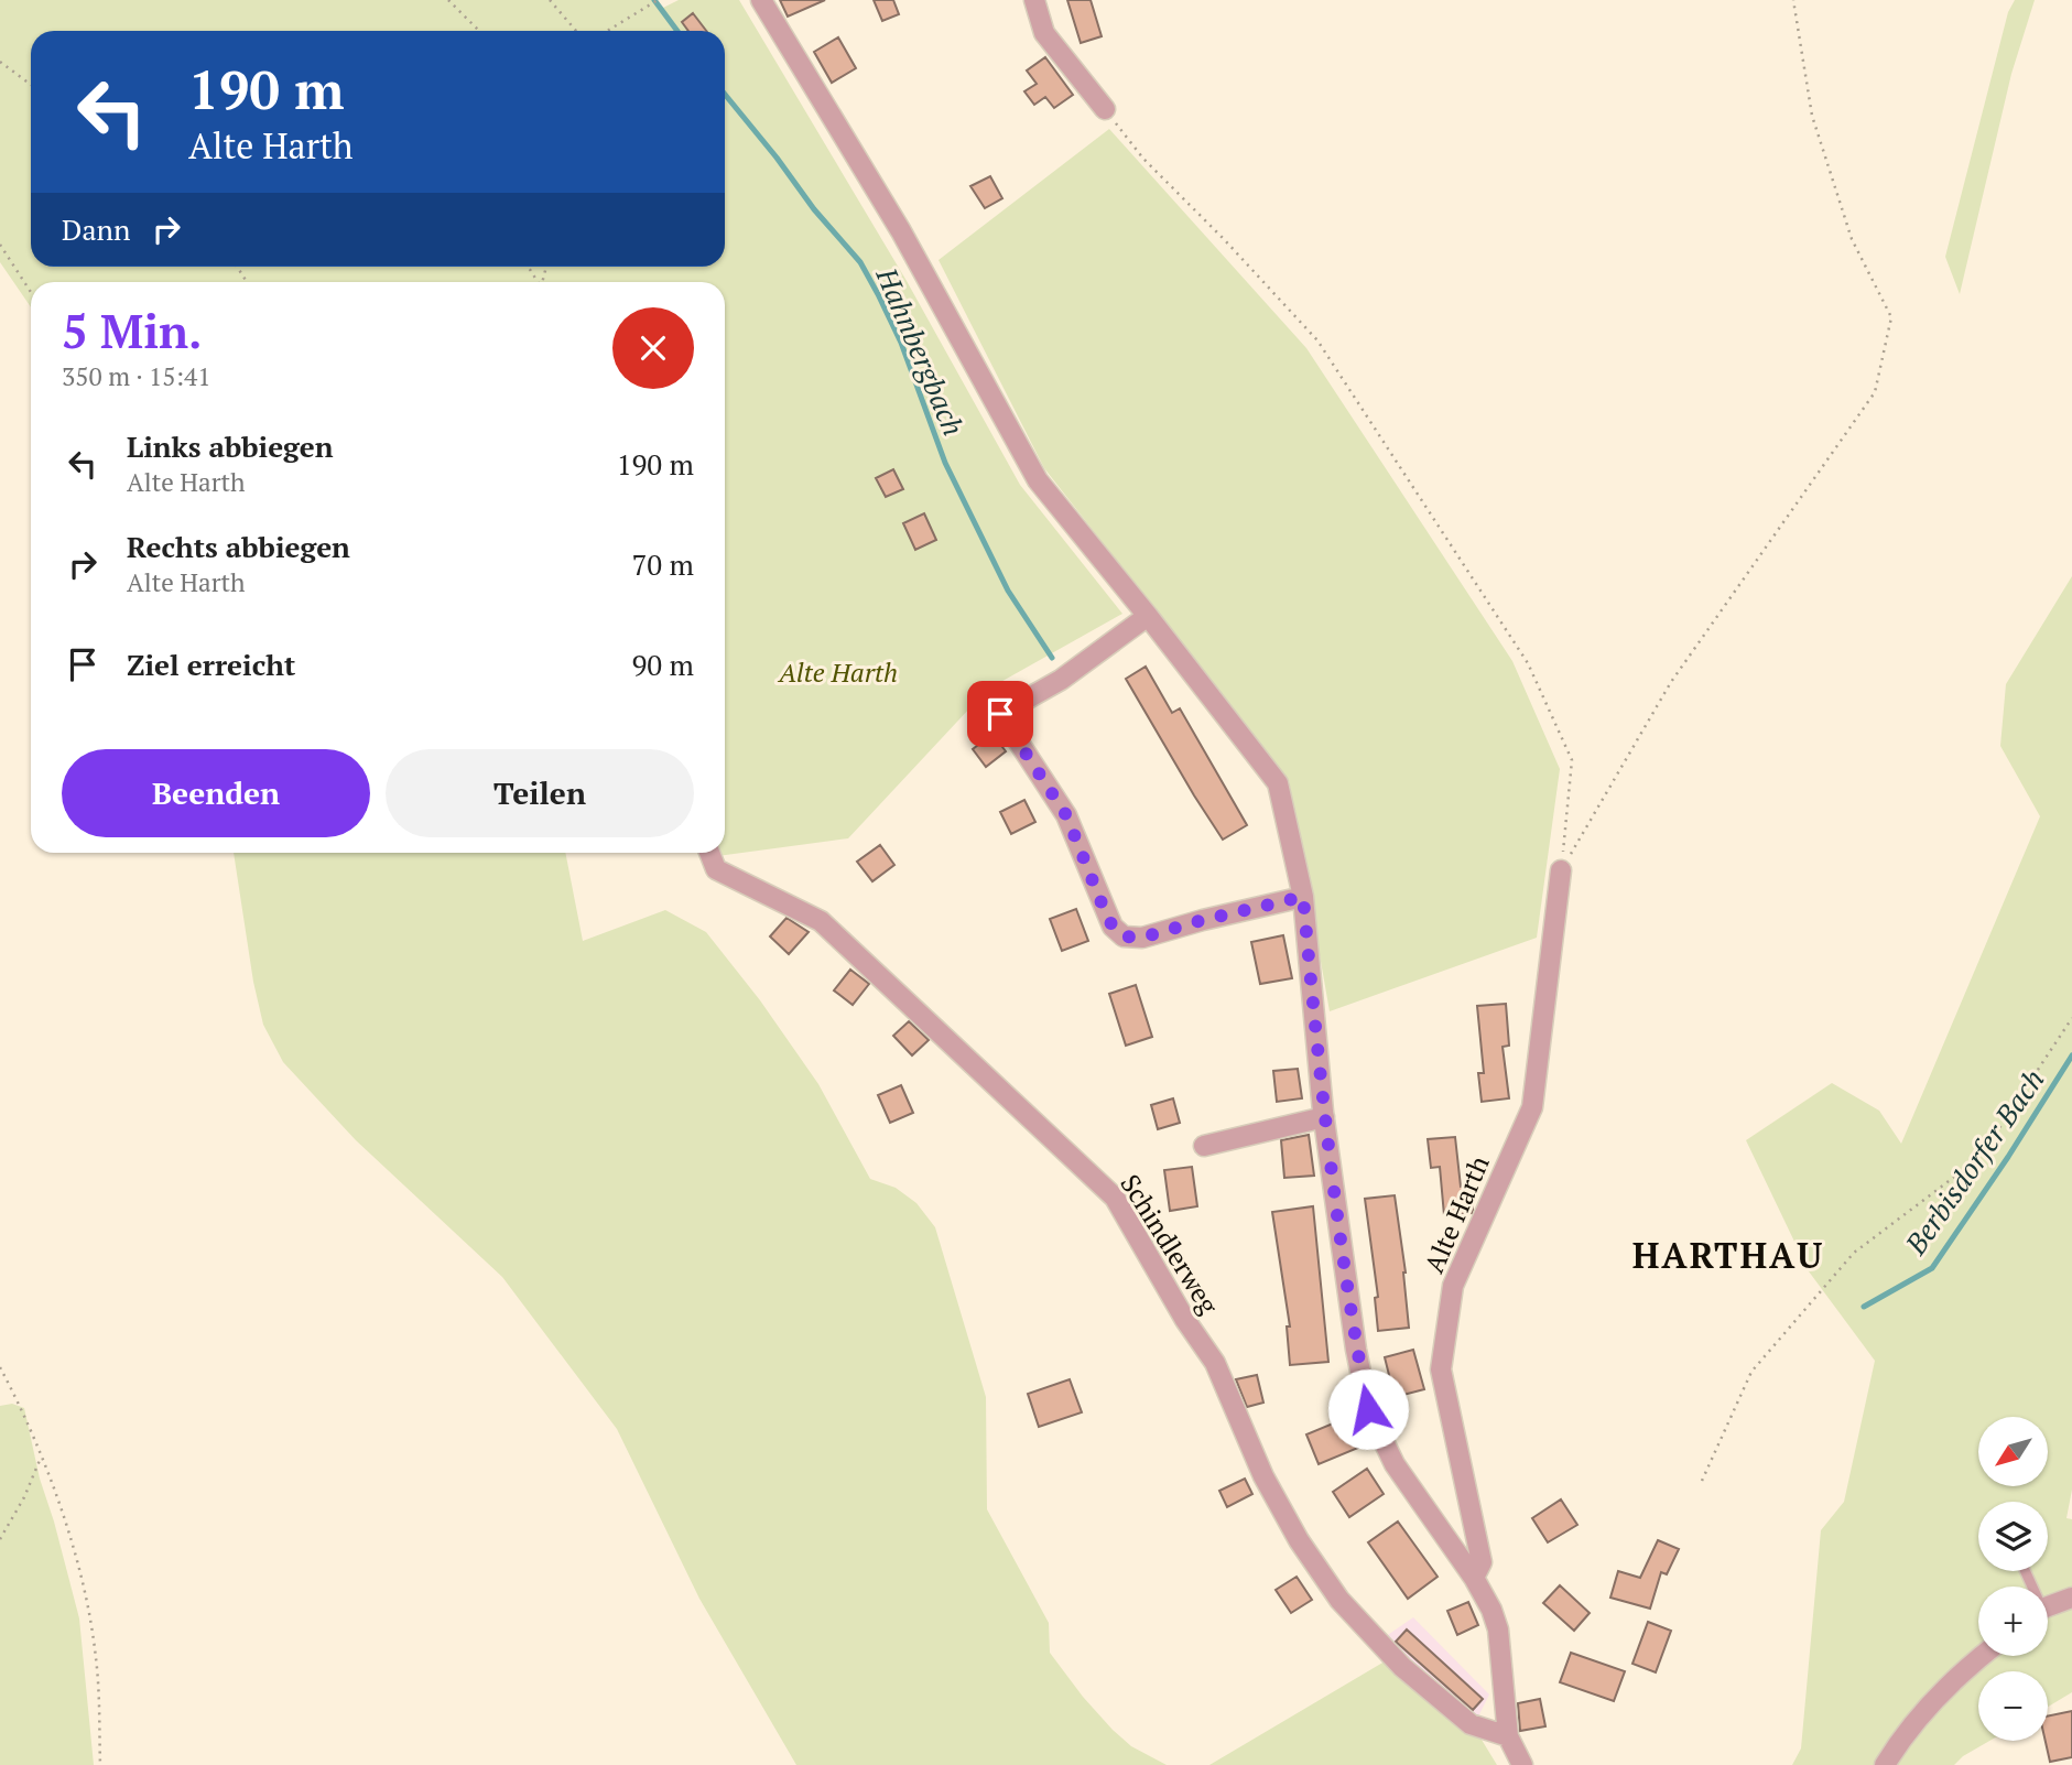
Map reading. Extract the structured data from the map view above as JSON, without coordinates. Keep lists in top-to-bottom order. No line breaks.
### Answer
{"streets":{"street":["Alte Harth","Schindlerweg"]},"districts":["HARTHAU"],"water":["Hahnbergbach","Berbisdorfer Bach"],"parks":["Alte Harth"],"north":"bottom left","page":{"turn":["190 m","Alte Harth"],"then":"Dann","heading":["5 Min.","350 m · 15:41"],"list":[{"name":"Links abbiegen","note":"Alte Harth","value":"190 m"},{"name":"Rechts abbiegen","note":"Alte Harth","value":"70 m"},{"name":"Ziel erreicht","value":"90 m"}],"buttons":["Beenden","Teilen"],"map_buttons":["+","−"]}}
